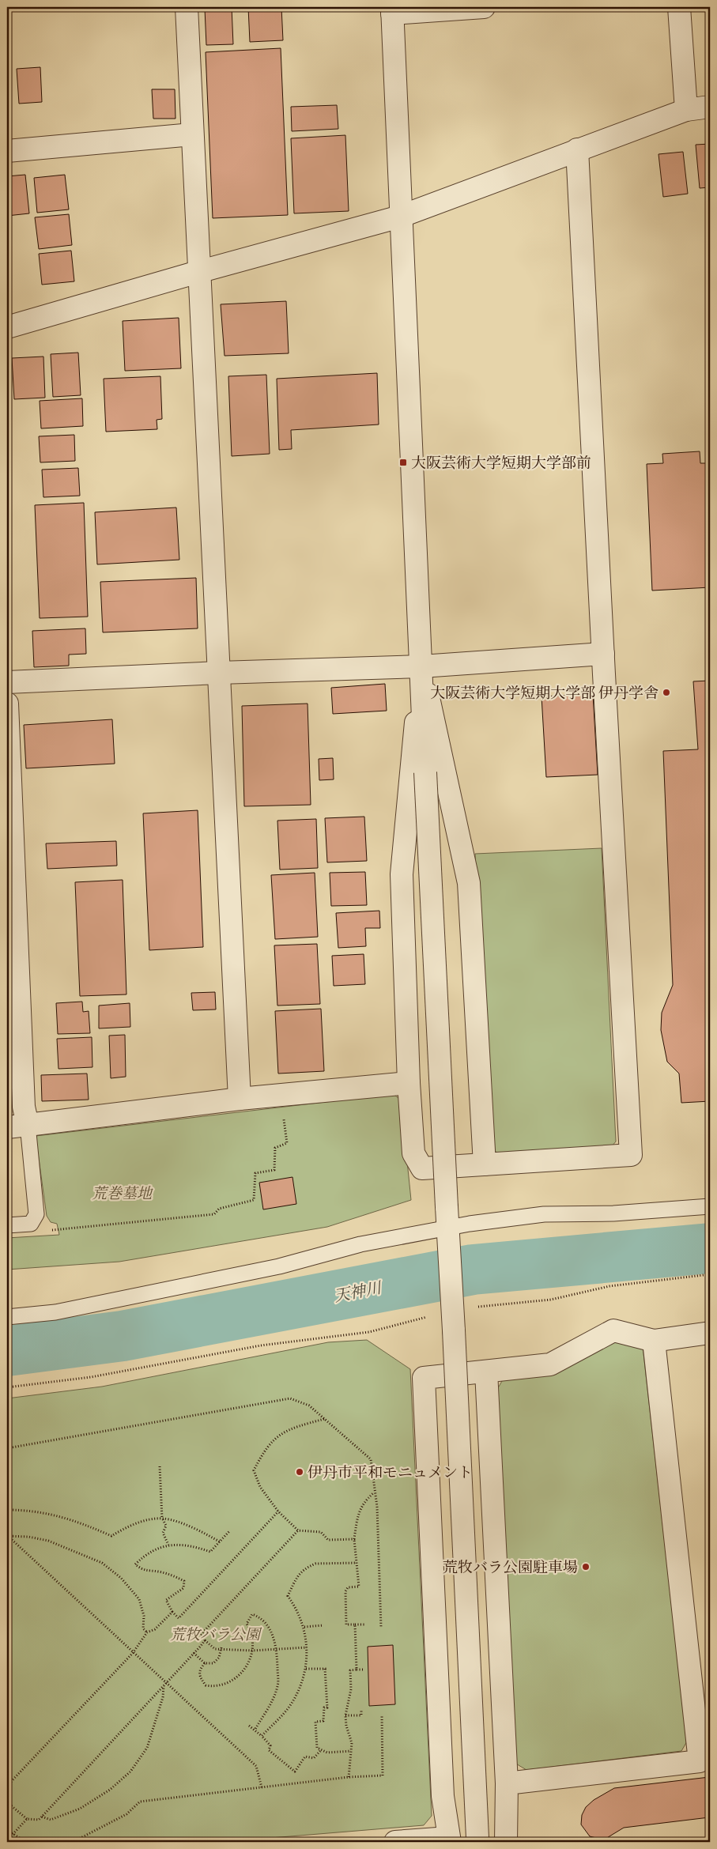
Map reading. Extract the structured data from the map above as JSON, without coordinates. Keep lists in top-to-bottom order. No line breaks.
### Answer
{"water":["天神川"],"parks":["荒巻墓地","荒牧バラ公園"],"places":{"transit":["大阪芸術大学短期大学部前"],"other":["大阪芸術大学短期大学部 伊丹学舎","伊丹市平和モニュメント","荒牧バラ公園駐車場"]}}
